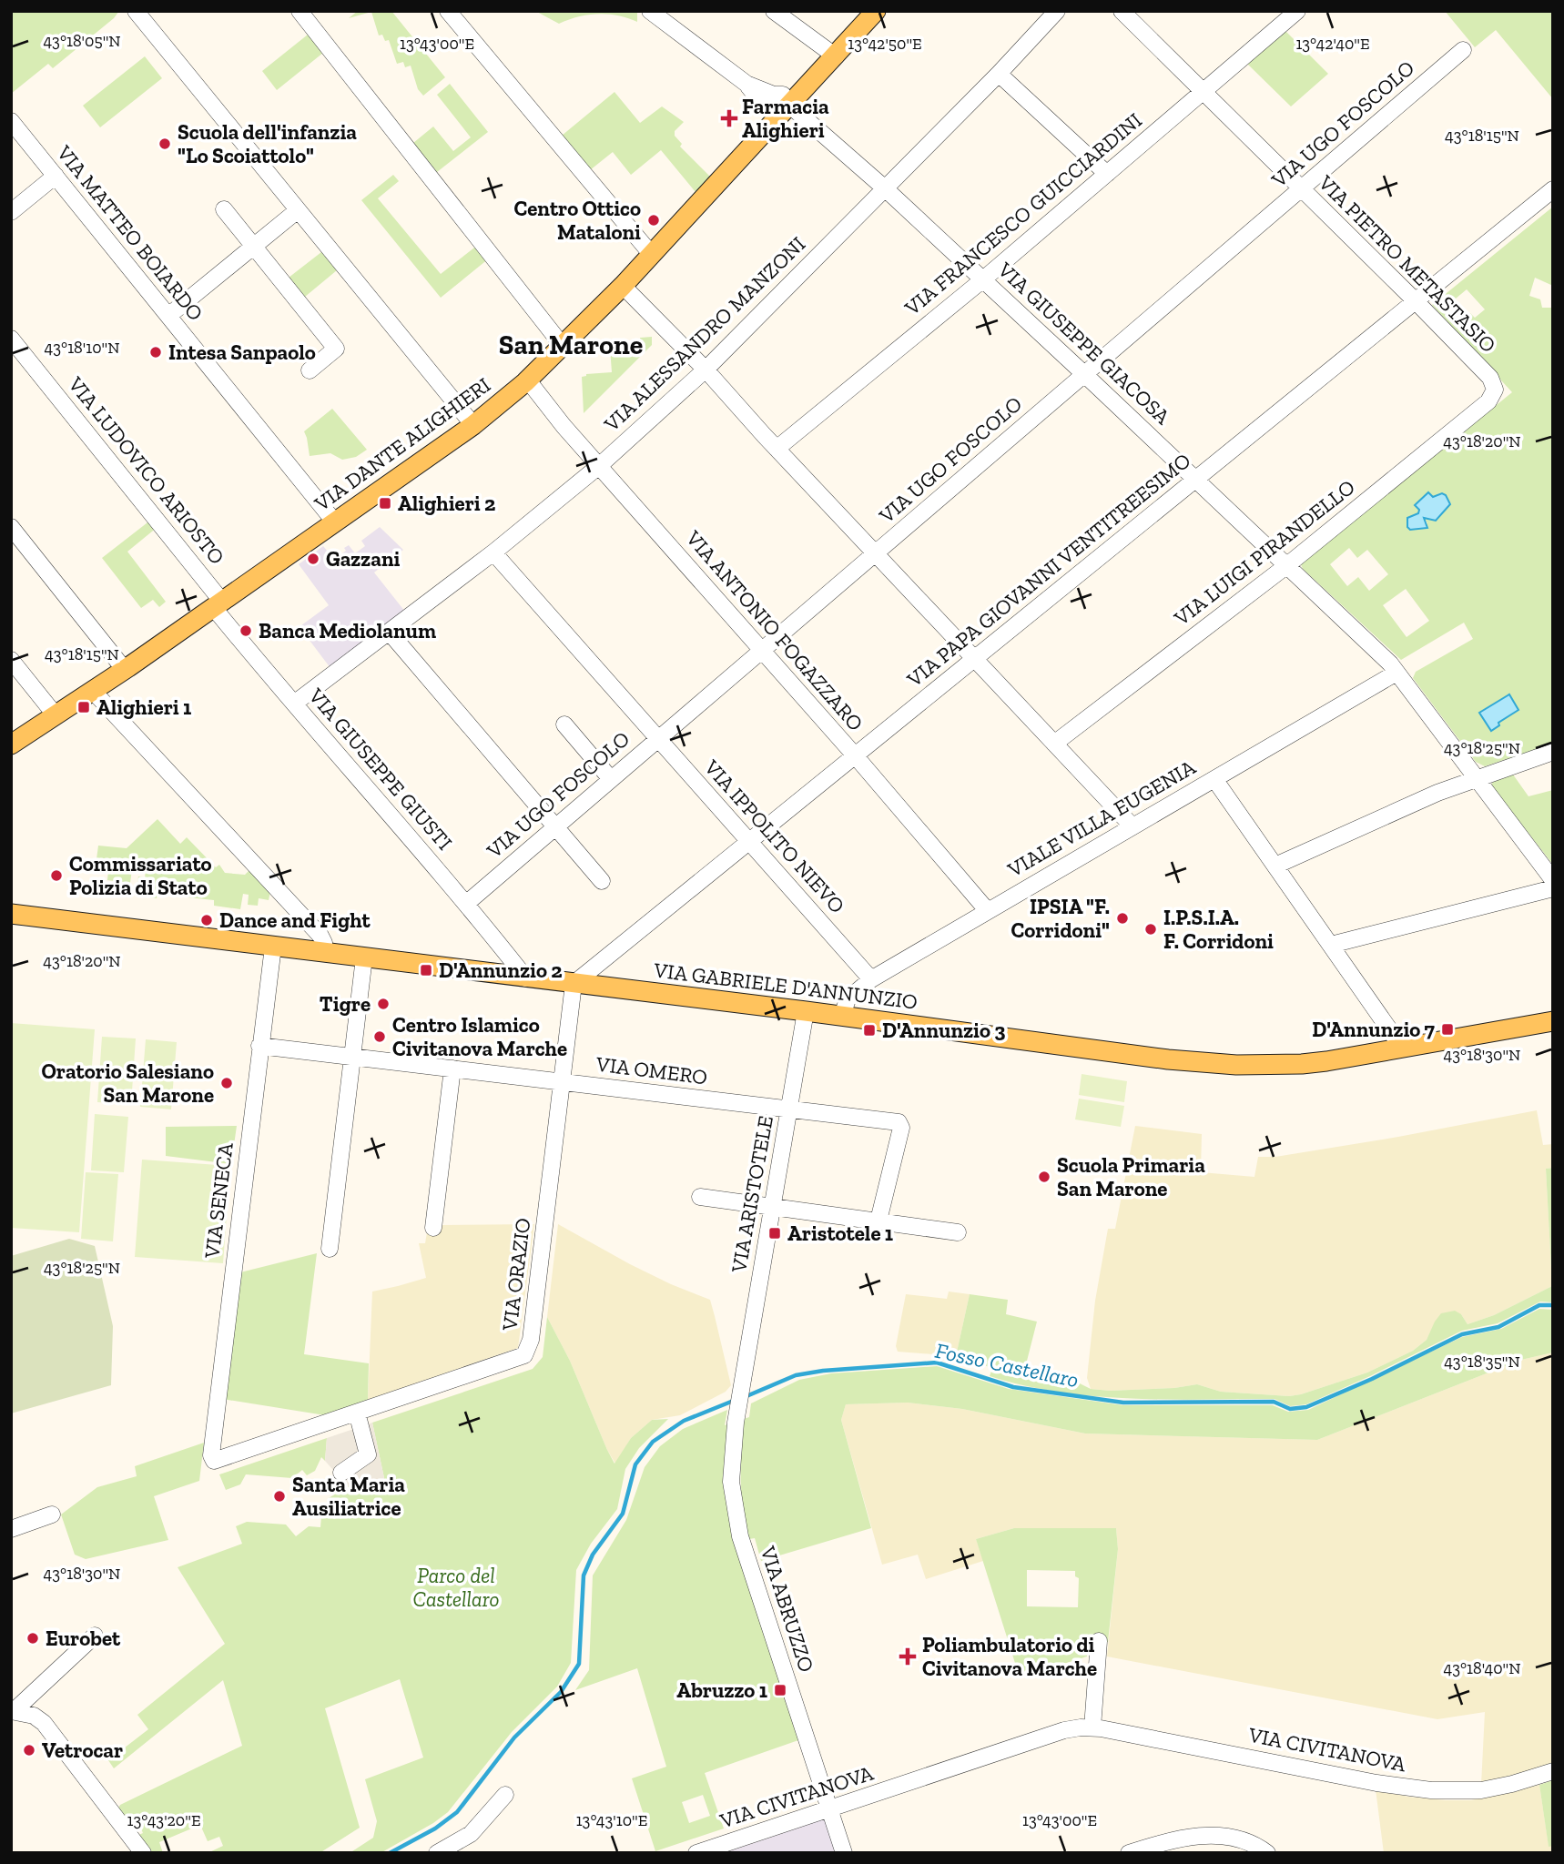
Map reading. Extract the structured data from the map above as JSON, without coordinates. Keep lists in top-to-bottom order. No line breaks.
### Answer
{"streets":{"main road":["VIA DANTE ALIGHIERI","VIA GABRIELE D'ANNUNZIO"],"street":["VIA UGO FOSCOLO","VIA FRANCESCO GUICCIARDINI","VIA MATTEO BOIARDO","VIA PIETRO METASTASIO","VIA ALESSANDRO MANZONI","VIA GIUSEPPE GIACOSA","VIA LUDOVICO ARIOSTO","VIA LUIGI PIRANDELLO","VIA PAPA GIOVANNI VENTITREESIMO","VIA ANTONIO FOGAZZARO","VIA GIUSEPPE GIUSTI","VIALE VILLA EUGENIA","VIA IPPOLITO NIEVO","VIA OMERO","VIA ARISTOTELE","VIA SENECA","VIA ORAZIO","VIA ABRUZZO","VIA CIVITANOVA"]},"crossings":[["VIA UGO FOSCOLO","VIA PIETRO METASTASIO"],["VIA UGO FOSCOLO","VIA GIUSEPPE GIACOSA"],["VIA UGO FOSCOLO","VIA ANTONIO FOGAZZARO"],["VIA UGO FOSCOLO","VIA GIUSEPPE GIUSTI"],["VIA UGO FOSCOLO","VIA IPPOLITO NIEVO"],["VIA FRANCESCO GUICCIARDINI","VIA PIETRO METASTASIO"],["VIA FRANCESCO GUICCIARDINI","VIA GIUSEPPE GIACOSA"],["VIA MATTEO BOIARDO","VIA DANTE ALIGHIERI"],["VIA PIETRO METASTASIO","VIA LUIGI PIRANDELLO"],["VIA PIETRO METASTASIO","VIA PAPA GIOVANNI VENTITREESIMO"],["VIA ALESSANDRO MANZONI","VIA GIUSEPPE GIACOSA"],["VIA ALESSANDRO MANZONI","VIA ANTONIO FOGAZZARO"],["VIA ALESSANDRO MANZONI","VIA GIUSEPPE GIUSTI"],["VIA ALESSANDRO MANZONI","VIA IPPOLITO NIEVO"],["VIA GIUSEPPE GIACOSA","VIA DANTE ALIGHIERI"],["VIA GIUSEPPE GIACOSA","VIA LUIGI PIRANDELLO"],["VIA GIUSEPPE GIACOSA","VIA PAPA GIOVANNI VENTITREESIMO"],["VIA GIUSEPPE GIACOSA","VIALE VILLA EUGENIA"],["VIA DANTE ALIGHIERI","VIA LUDOVICO ARIOSTO"],["VIA DANTE ALIGHIERI","VIA ANTONIO FOGAZZARO"],["VIA DANTE ALIGHIERI","VIA GIUSEPPE GIUSTI"],["VIA LUDOVICO ARIOSTO","VIA GIUSEPPE GIUSTI"],["VIA PAPA GIOVANNI VENTITREESIMO","VIA ANTONIO FOGAZZARO"],["VIA PAPA GIOVANNI VENTITREESIMO","VIA IPPOLITO NIEVO"],["VIA PAPA GIOVANNI VENTITREESIMO","VIA GABRIELE D'ANNUNZIO"],["VIA PAPA GIOVANNI VENTITREESIMO","VIA ORAZIO"],["VIA ANTONIO FOGAZZARO","VIALE VILLA EUGENIA"],["VIA GIUSEPPE GIUSTI","VIA GABRIELE D'ANNUNZIO"],["VIALE VILLA EUGENIA","VIA IPPOLITO NIEVO"],["VIALE VILLA EUGENIA","VIA GABRIELE D'ANNUNZIO"],["VIA GABRIELE D'ANNUNZIO","VIA ARISTOTELE"],["VIA GABRIELE D'ANNUNZIO","VIA SENECA"],["VIA GABRIELE D'ANNUNZIO","VIA ORAZIO"],["VIA OMERO","VIA ARISTOTELE"],["VIA OMERO","VIA SENECA"],["VIA OMERO","VIA ORAZIO"],["VIA ARISTOTELE","VIA ABRUZZO"],["VIA SENECA","VIA ORAZIO"],["VIA ABRUZZO","VIA CIVITANOVA"]],"districts":["San Marone"],"water":["Fosso Castellaro"],"parks":["Parco del Castellaro"],"places":{"health":["Farmacia Alighieri","Poliambulatorio di Civitanova Marche"],"other":["Scuola dell'infanzia \"Lo Scoiattolo\"","Centro Ottico Mataloni","Intesa Sanpaolo","Gazzani","Banca Mediolanum","Commissariato Polizia di Stato","IPSIA \"F. Corridoni\"","Dance and Fight","I.P.S.I.A. F. Corridoni","Tigre","Centro Islamico Civitanova Marche","Oratorio Salesiano San Marone","Scuola Primaria San Marone","Santa Maria Ausiliatrice","Eurobet","Vetrocar"],"transit":["Alighieri 2","Alighieri 1","D'Annunzio 2","D'Annunzio 7","D'Annunzio 3","Aristotele 1","Abruzzo 1"]},"coordinates":["43°18'05\"N","13°43'00\"E","13°42'50\"E","13°42'40\"E","43°18'15\"N","43°18'10\"N","43°18'20\"N","43°18'25\"N","43°18'30\"N","43°18'35\"N","43°18'40\"N","13°43'20\"E","13°43'10\"E"]}
